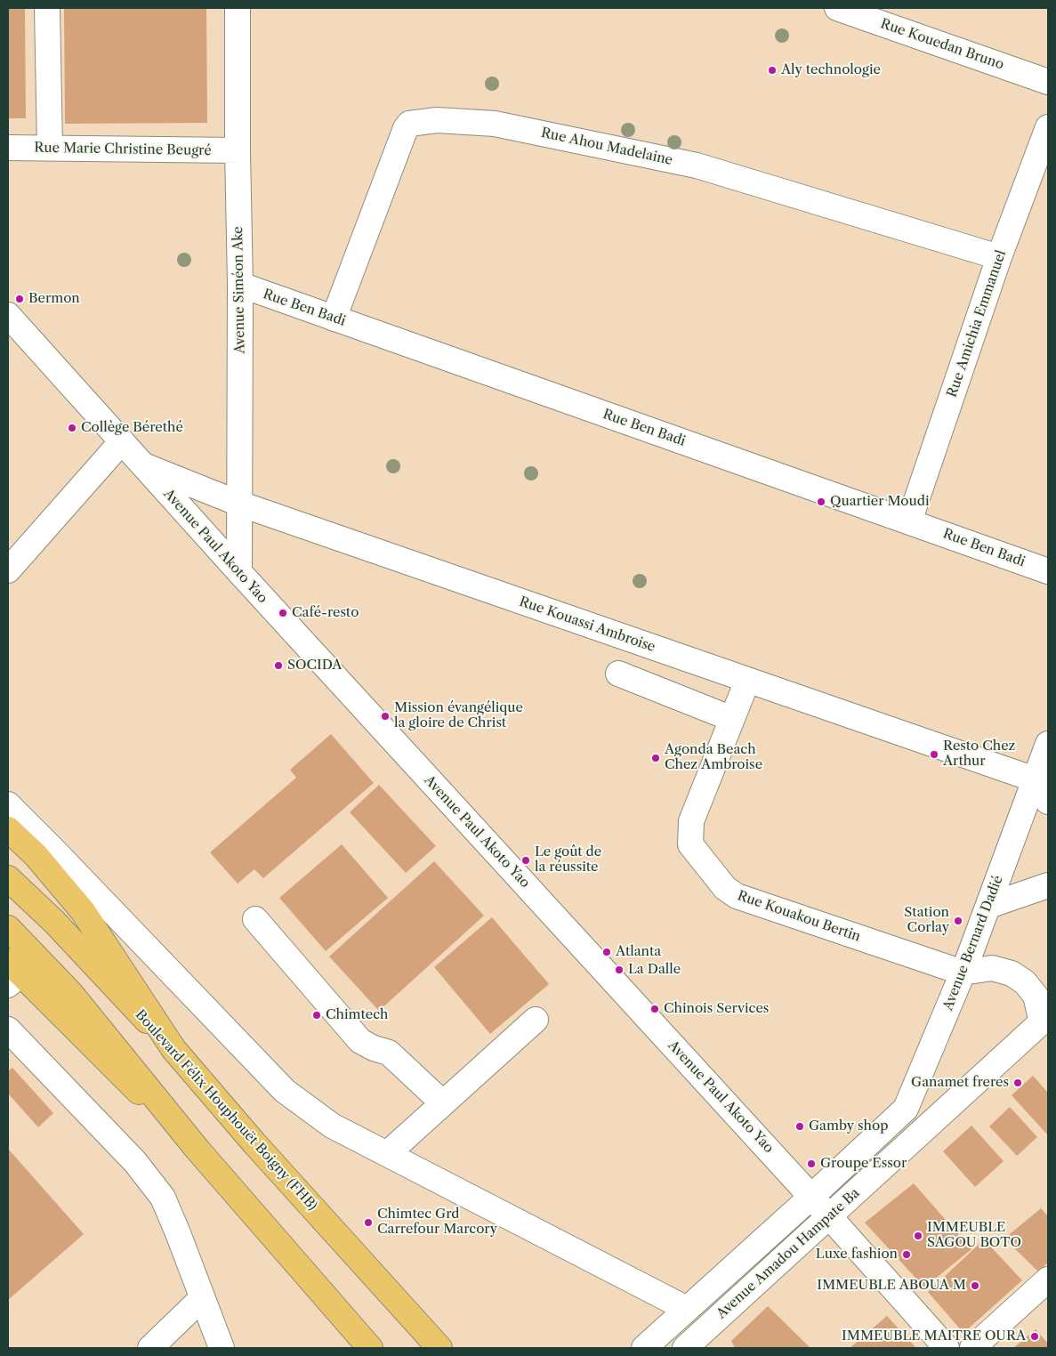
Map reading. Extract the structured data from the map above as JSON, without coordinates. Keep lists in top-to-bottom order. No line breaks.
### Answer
{"streets":{"main road":["Boulevard Félix Houphouët Boigny (FHB)"],"street":["Rue Kouedan Bruno","Rue Ahou Madelaine","Rue Marie Christine Beugré","Avenue Siméon Ake","Rue Ben Badi","Rue Amichia Emmanuel","Avenue Paul Akoto Yao","Rue Kouassi Ambroise","Rue Kouakou Bertin","Avenue Bernard Dadié","Avenue Amadou Hampate Ba"]},"crossings":[["Rue Ahou Madelaine","Rue Ben Badi"],["Rue Ahou Madelaine","Rue Amichia Emmanuel"],["Rue Marie Christine Beugré","Avenue Siméon Ake"],["Avenue Siméon Ake","Rue Ben Badi"],["Avenue Siméon Ake","Avenue Paul Akoto Yao"],["Avenue Siméon Ake","Rue Kouassi Ambroise"],["Rue Ben Badi","Rue Amichia Emmanuel"],["Avenue Paul Akoto Yao","Rue Kouassi Ambroise"],["Avenue Paul Akoto Yao","Avenue Amadou Hampate Ba"],["Rue Kouassi Ambroise","Rue Kouakou Bertin"],["Rue Kouassi Ambroise","Avenue Bernard Dadié"],["Rue Kouakou Bertin","Avenue Bernard Dadié"],["Rue Kouakou Bertin","Avenue Amadou Hampate Ba"],["Avenue Bernard Dadié","Avenue Amadou Hampate Ba"]],"places":["Aly technologie","Bermon","Collège Bérethé","Quartier Moudi","Café-resto","SOCIDA","Mission évangélique la gloire de Christ","Resto Chez Arthur","Agonda Beach Chez Ambroise","Le goût de la réussite","Station Corlay","Atlanta","La Dalle","Chinois Services","Chimtech","Ganamet freres","Gamby shop","Groupe Essor","Chimtec Grd Carrefour Marcory","IMMEUBLE SAGOU BOTO","Luxe fashion","IMMEUBLE ABOUA M","IMMEUBLE MAITRE OURA"]}
